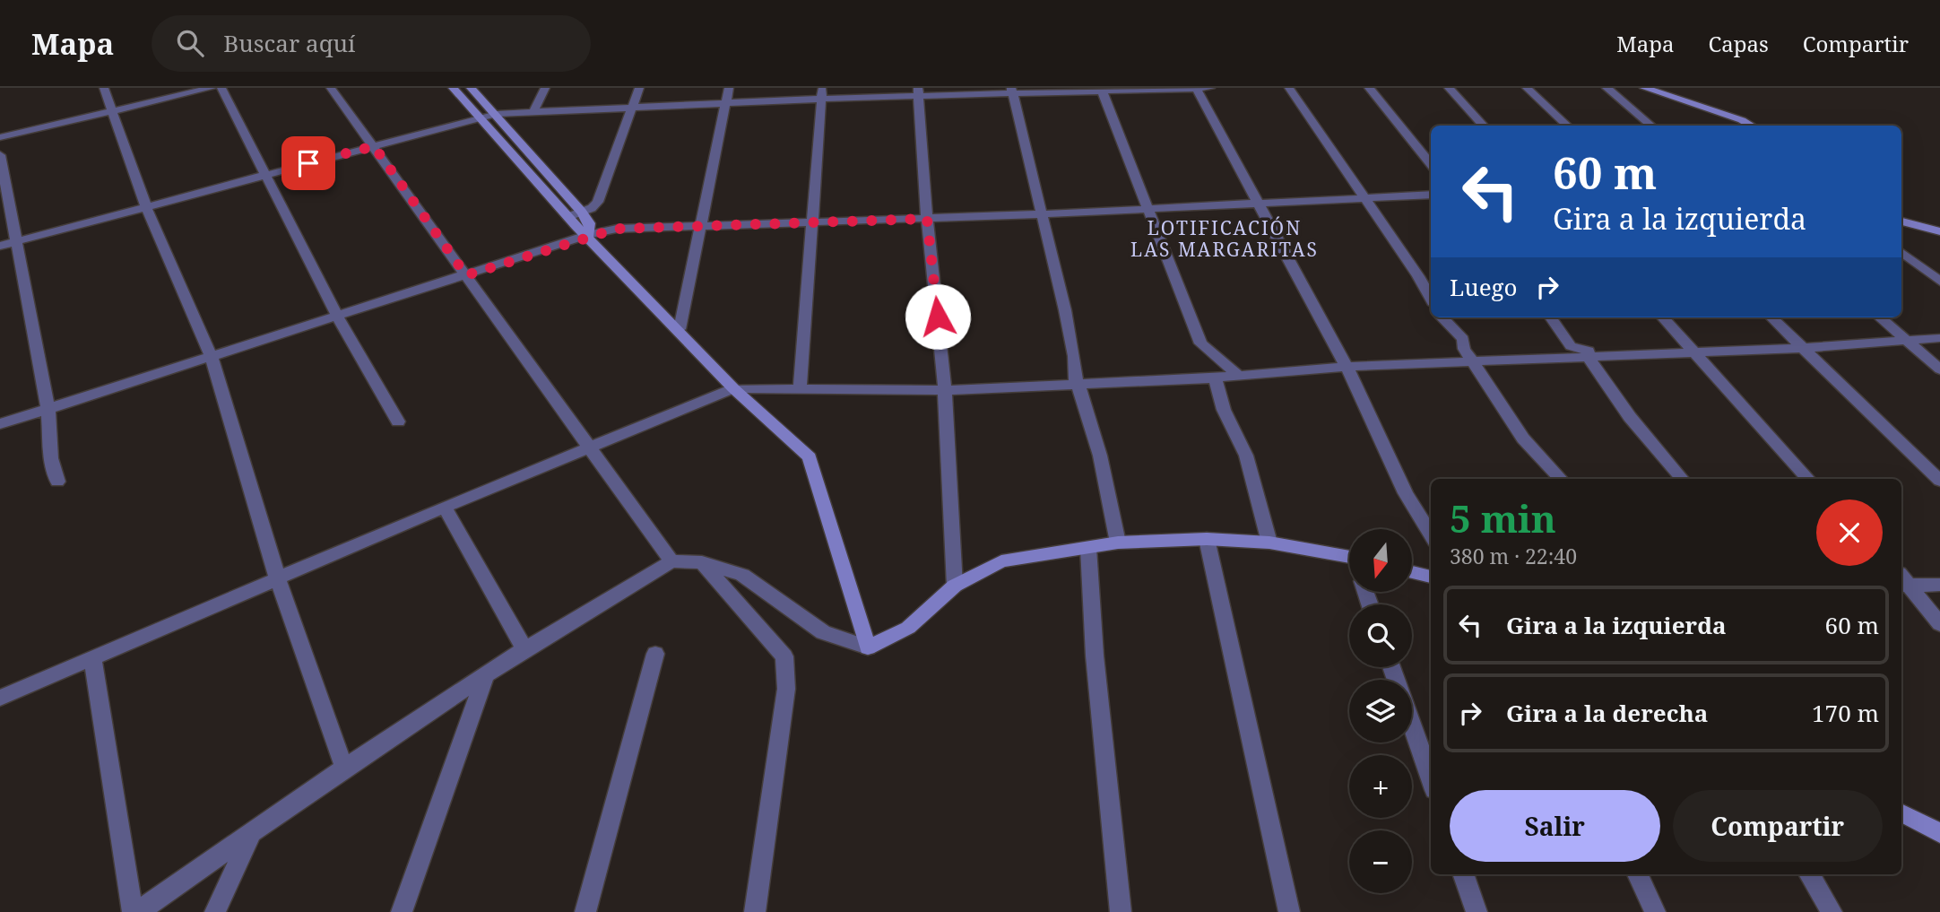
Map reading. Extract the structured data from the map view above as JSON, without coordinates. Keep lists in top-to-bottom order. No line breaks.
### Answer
{"districts":["LOTIFICACIÓN LAS MARGARITAS"],"north":"bottom","page":{"header":"Mapa","search":"Buscar aquí","nav":["Mapa","Capas","Compartir"],"turn":["60 m","Gira a la izquierda"],"then":"Luego","heading":["5 min","380 m · 22:40"],"map_buttons":["+","−"],"list":[{"name":"Gira a la izquierda","value":"60 m"},{"name":"Gira a la derecha","value":"170 m"}],"buttons":["Salir","Compartir"]}}
